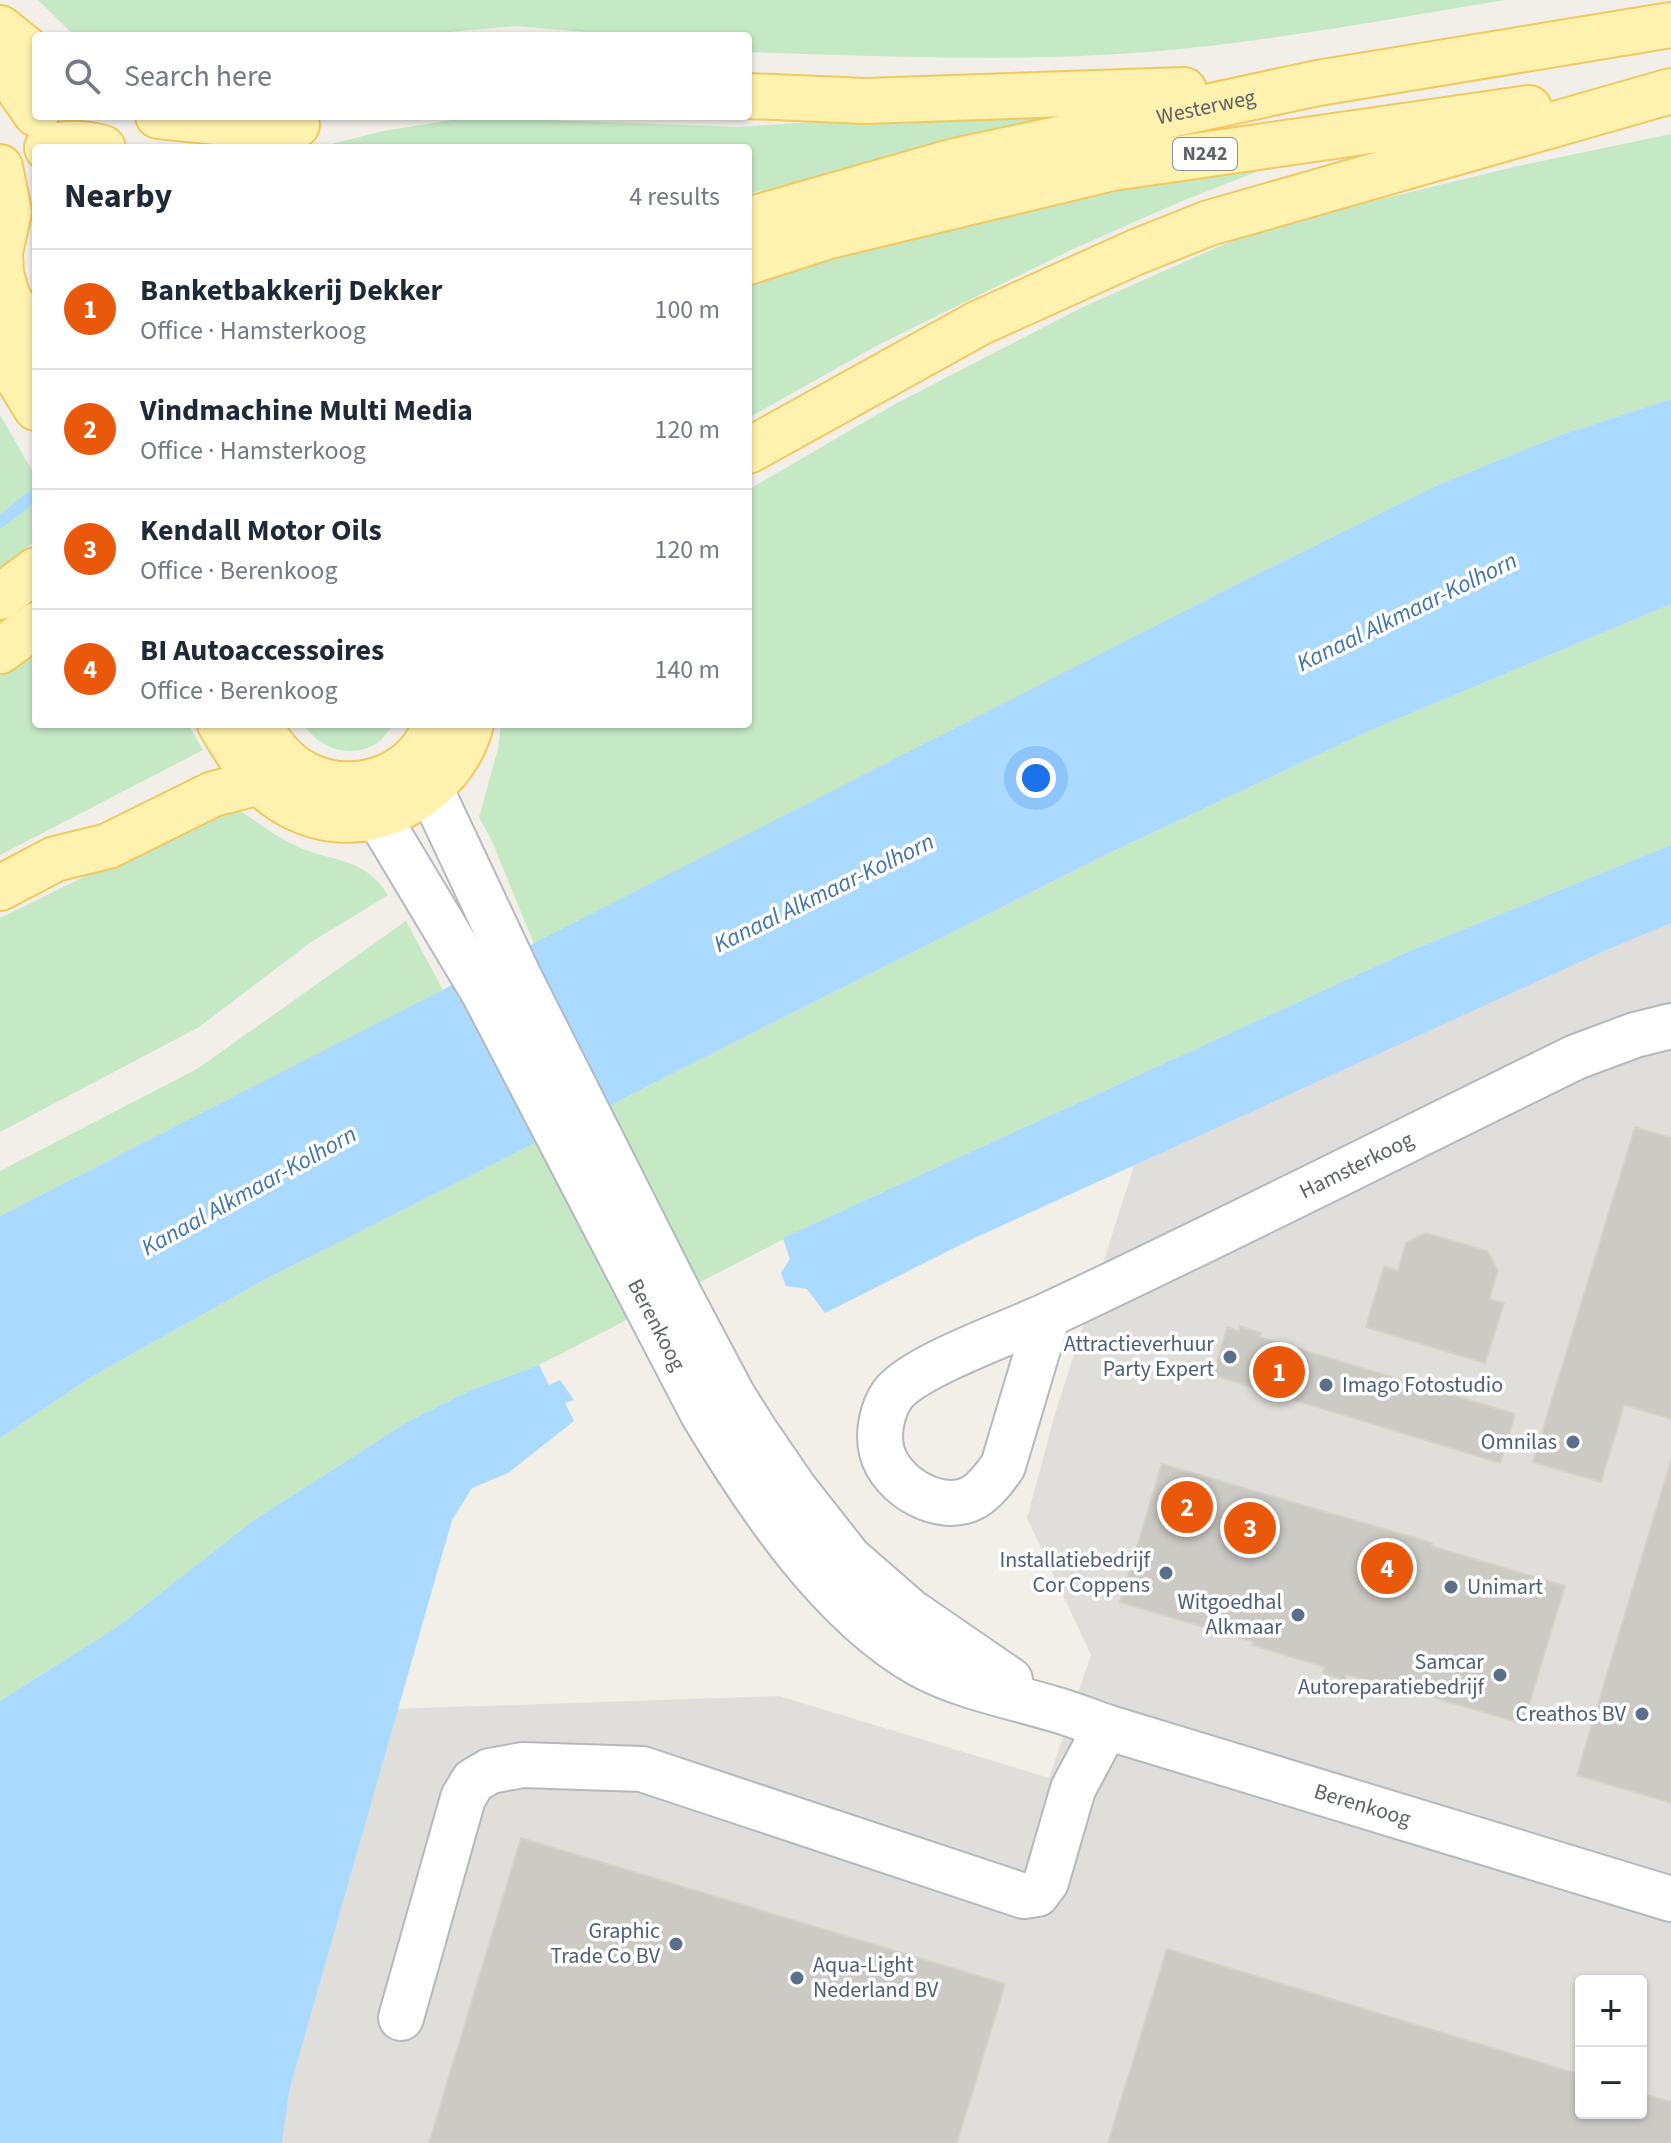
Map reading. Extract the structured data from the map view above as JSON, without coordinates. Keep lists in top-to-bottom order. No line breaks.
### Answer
{"streets":{"main road":["Westerweg","N242"],"street":["Hamsterkoog","Berenkoog"]},"crossings":[["Westerweg","N242"]],"water":["Kanaal Alkmaar-Kolhorn"],"places":["Attractieverhuur Party Expert","Imago Fotostudio","Omnilas","Installatiebedrijf Cor Coppens","Unimart","Witgoedhal Alkmaar","Samcar Autoreparatiebedrijf","Creathos BV","Graphic Trade Co BV","Aqua-Light Nederland BV"],"page":{"search":"Search here","heading":["Nearby","4 results"],"list":[{"mark":"1","name":"Banketbakkerij Dekker","note":"Office · Hamsterkoog","value":"100 m"},{"mark":"2","name":"Vindmachine Multi Media","note":"Office · Hamsterkoog","value":"120 m"},{"mark":"3","name":"Kendall Motor Oils","note":"Office · Berenkoog","value":"120 m"},{"mark":"4","name":"BI Autoaccessoires","note":"Office · Berenkoog","value":"140 m"}],"pins":["1","2","3","4"],"map_buttons":["+","−"]}}
